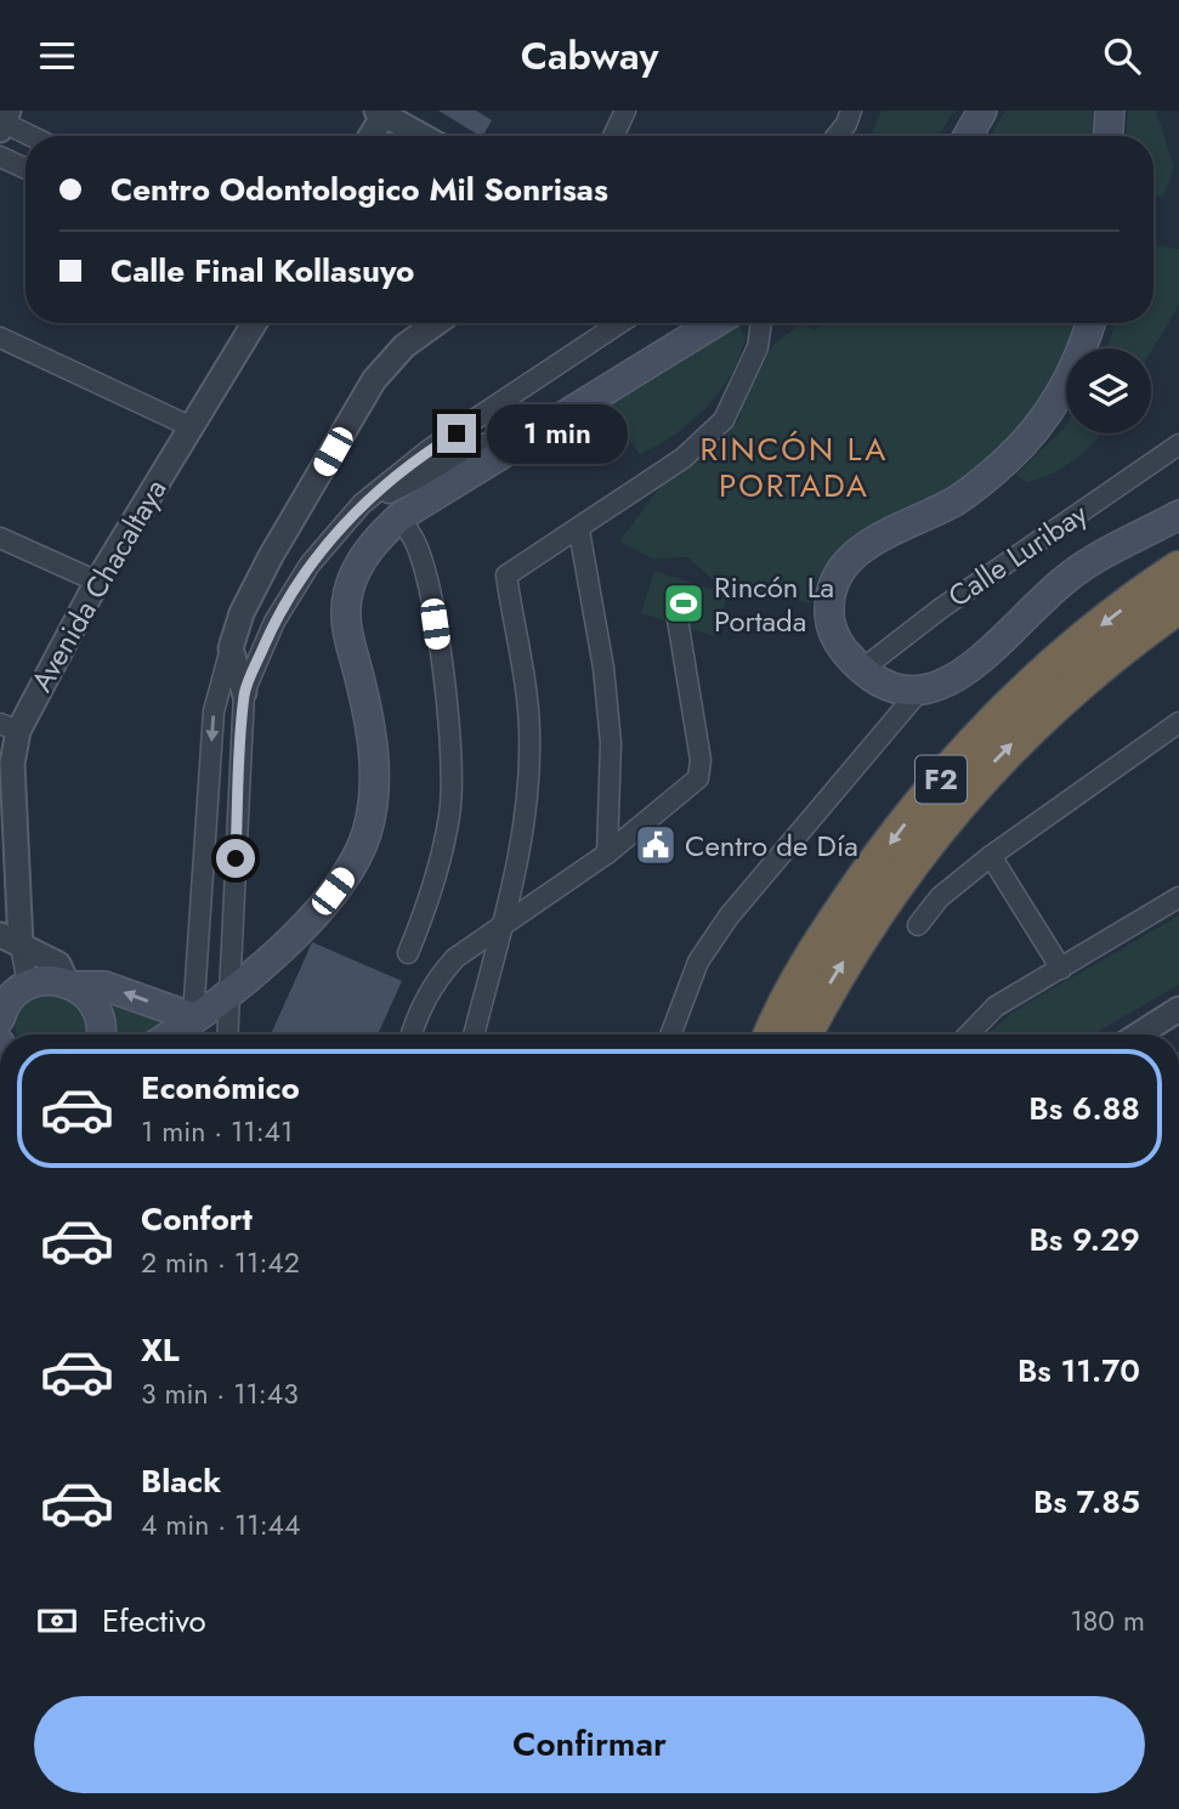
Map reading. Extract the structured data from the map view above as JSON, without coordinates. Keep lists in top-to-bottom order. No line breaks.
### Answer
{"streets":{"highway":["F2"],"street":["Calle Luribay","Avenida Chacaltaya"]},"districts":["RINCÓN LA PORTADA"],"places":{"sports":["Rincón La Portada"],"public building":["Centro de Día"]},"page":{"header":"Cabway","banner":["Centro Odontologico Mil Sonrisas","Calle Final Kollasuyo"],"bubble":"1 min","list":[{"name":"Económico","note":"1 min · 11:41","value":"Bs 6.88"},{"name":"Confort","note":"2 min · 11:42","value":"Bs 9.29"},{"name":"XL","note":"3 min · 11:43","value":"Bs 11.70"},{"name":"Black","note":"4 min · 11:44","value":"Bs 7.85"}],"pay":["Efectivo","180 m"],"buttons":"Confirmar"}}
